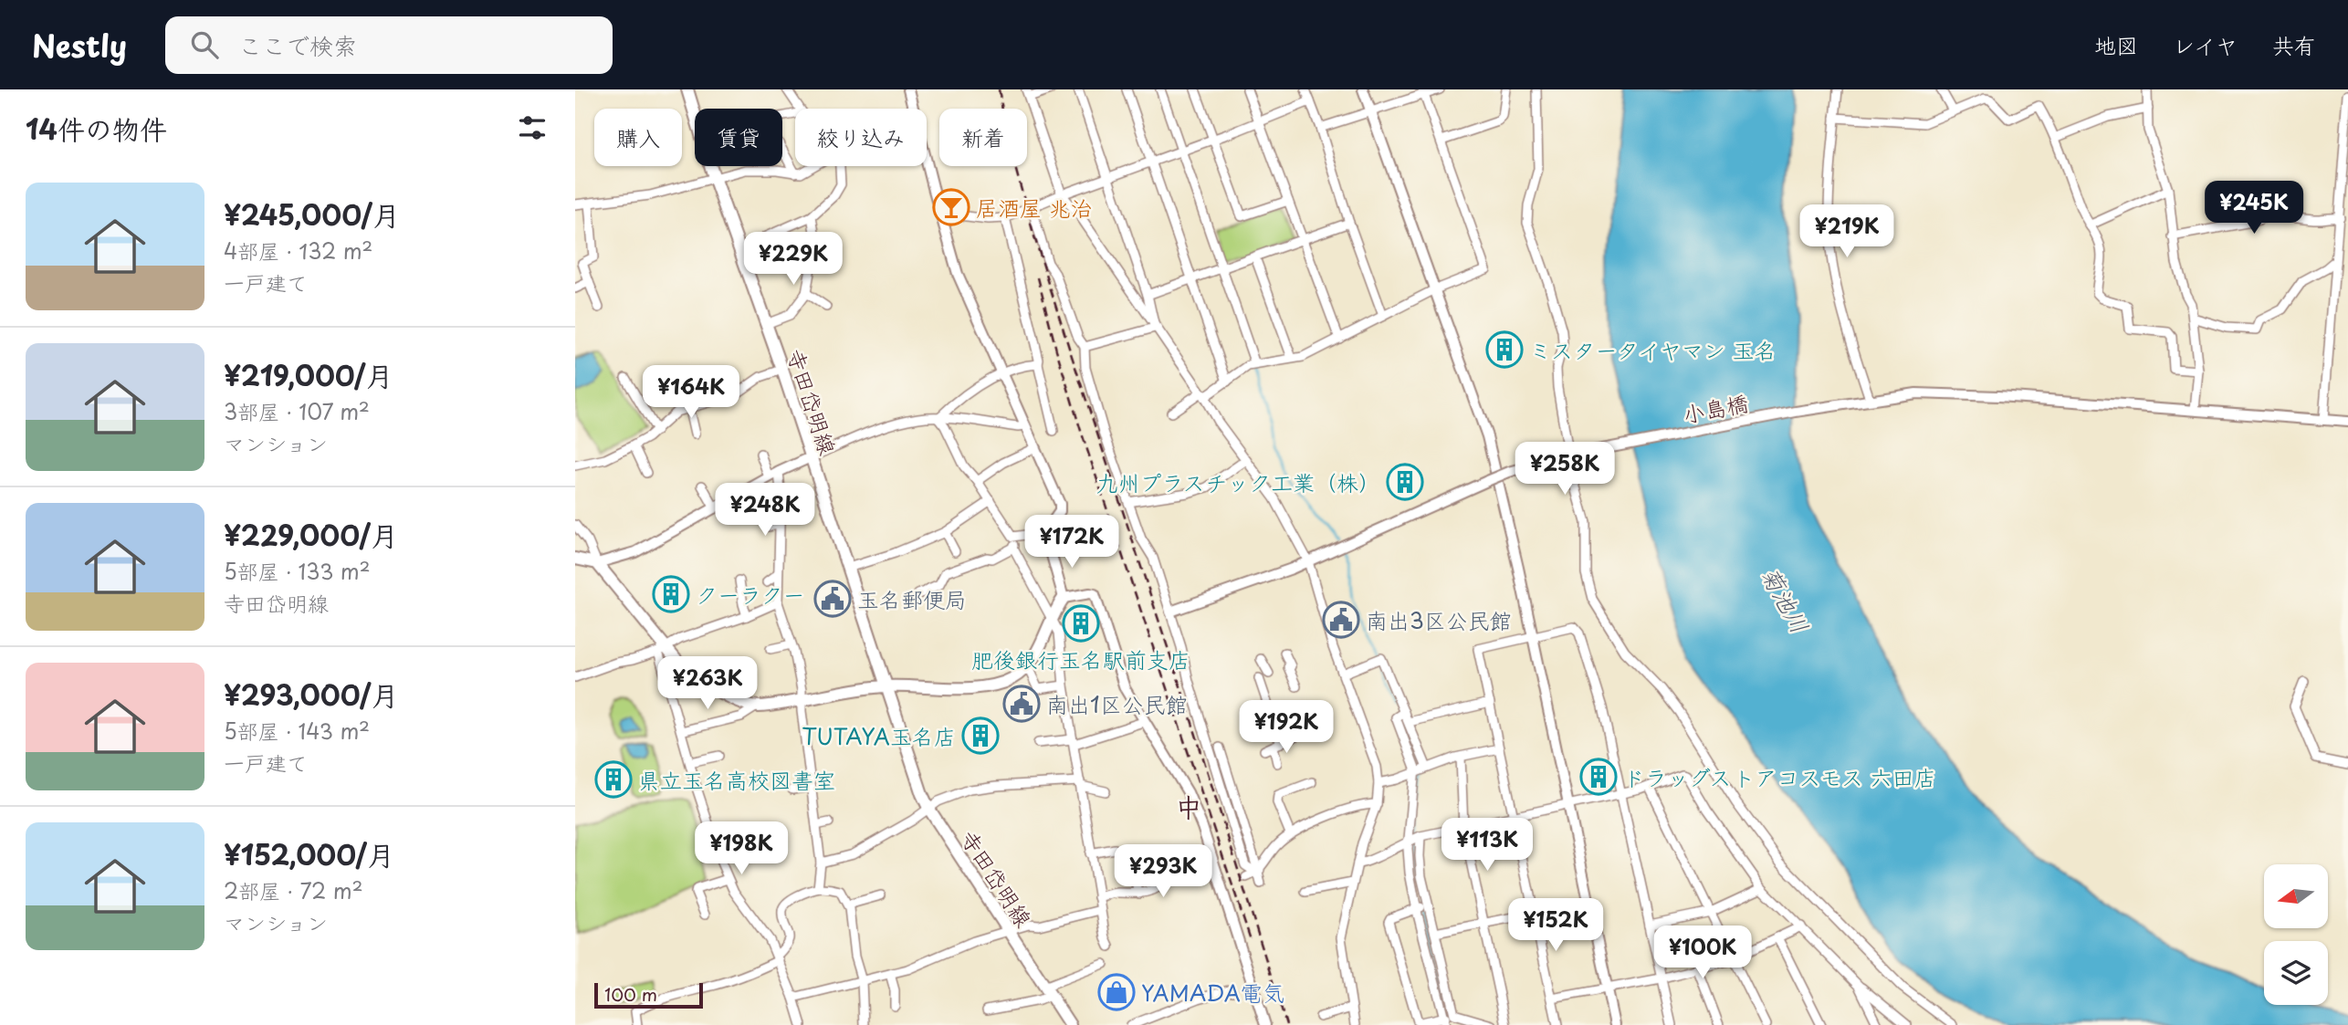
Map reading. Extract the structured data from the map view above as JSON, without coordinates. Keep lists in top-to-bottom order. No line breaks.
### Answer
{"streets":{"main road":["寺田岱明線"],"street":["小島橋"]},"districts":["中"],"water":["菊池川"],"places":{"bar":["居酒屋 兆治"],"building":["ミスタータイヤマン 玉名","九州プラスチック工業（株）","クーラクー","肥後銀行玉名駅前支店","TUTAYA玉名店","ドラッグストアコスモス 六田店","県立玉名高校図書室"],"public building":["玉名郵便局","南出3区公民館","南出1区公民館"],"shop":["YAMADA電気"]},"scale_bar":"100 m","north":"left","page":{"header":"Nestly","search":"ここで検索","nav":["地図","レイヤ","共有"],"heading":"14件の物件","chip":["購入","賃貸","絞り込み","新着"],"list":[{"name":"¥245,000/月","note":"4部屋 · 132 m² · 一戸建て"},{"name":"¥219,000/月","note":"3部屋 · 107 m² · マンション"},{"name":"¥229,000/月","note":"5部屋 · 133 m² · 寺田岱明線"},{"name":"¥293,000/月","note":"5部屋 · 143 m² · 一戸建て"},{"name":"¥152,000/月","note":"2部屋 · 72 m² · マンション"}],"price":["¥245K","¥219K","¥229K","¥164K","¥258K","¥248K","¥172K","¥263K","¥192K","¥113K","¥198K","¥293K","¥152K","¥100K"],"scale":"100 m"}}
